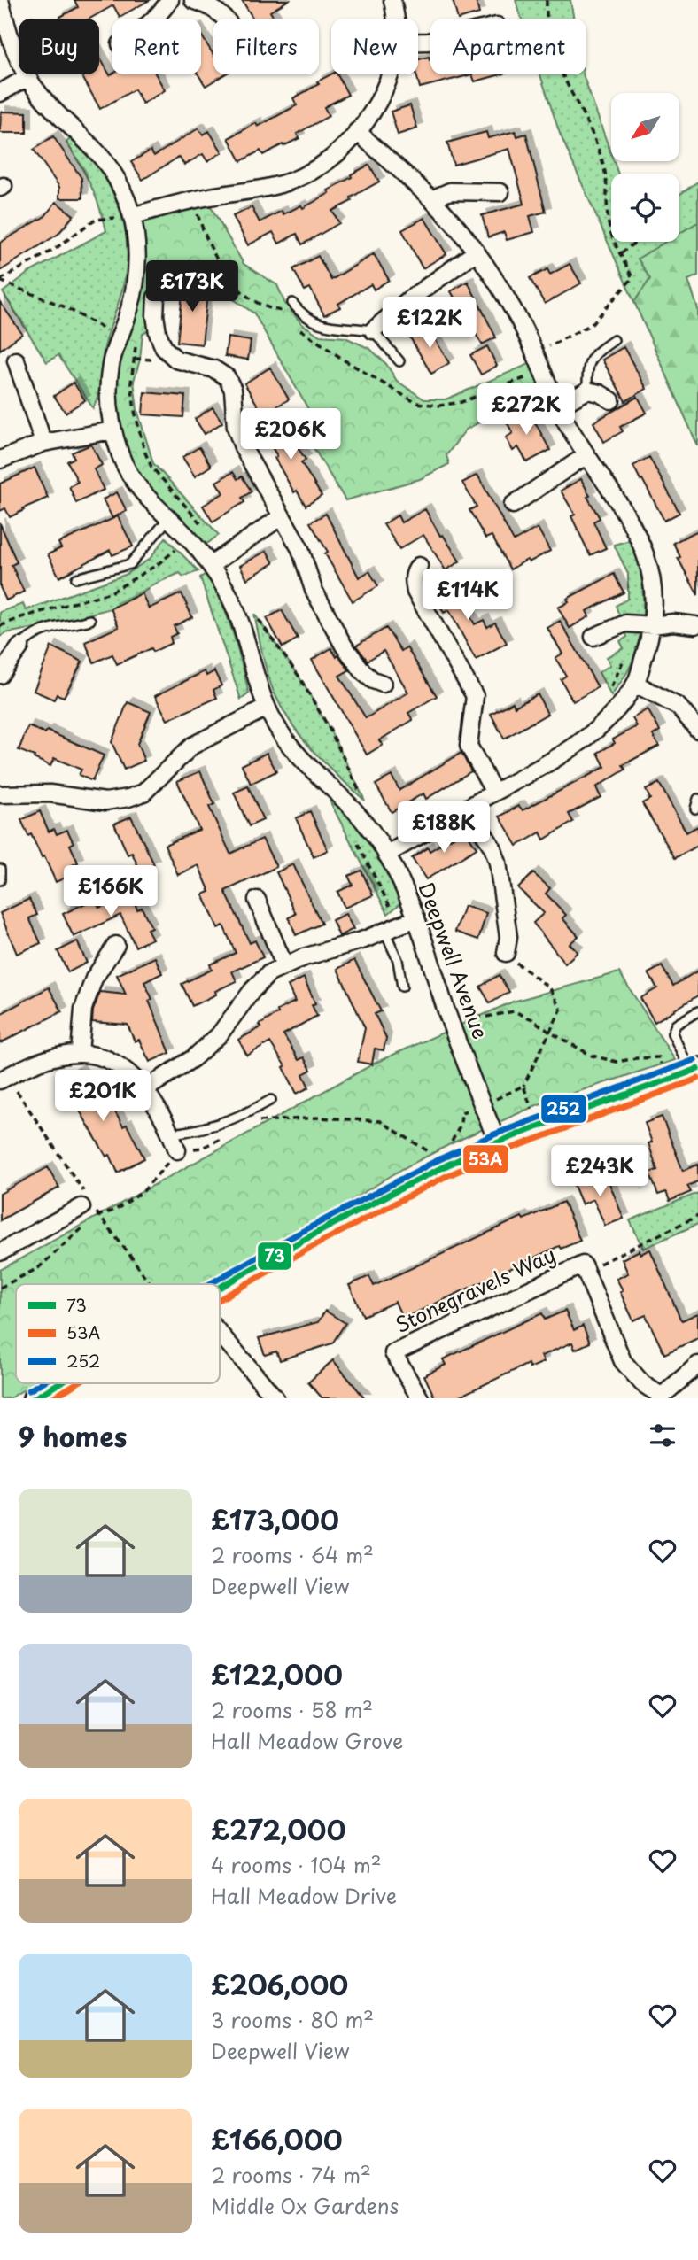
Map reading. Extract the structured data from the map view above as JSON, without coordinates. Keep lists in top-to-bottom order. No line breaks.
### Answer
{"streets":{"street":["Deepwell Avenue","Stonegravels Way"]},"lines":["transit line 252","transit line 73","transit line 53A"],"legend":["73","53A","252"],"north":"bottom left","page":{"chip":["Buy","Rent","Filters","New","Apartment"],"price":["£173K","£122K","£272K","£206K","£114K","£188K","£166K","£201K","£243K"],"heading":"9 homes","list":[{"name":"£173,000","note":"2 rooms · 64 m² · Deepwell View"},{"name":"£122,000","note":"2 rooms · 58 m² · Hall Meadow Grove"},{"name":"£272,000","note":"4 rooms · 104 m² · Hall Meadow Drive"},{"name":"£206,000","note":"3 rooms · 80 m² · Deepwell View"},{"name":"£166,000","note":"2 rooms · 74 m² · Middle Ox Gardens"}]}}
